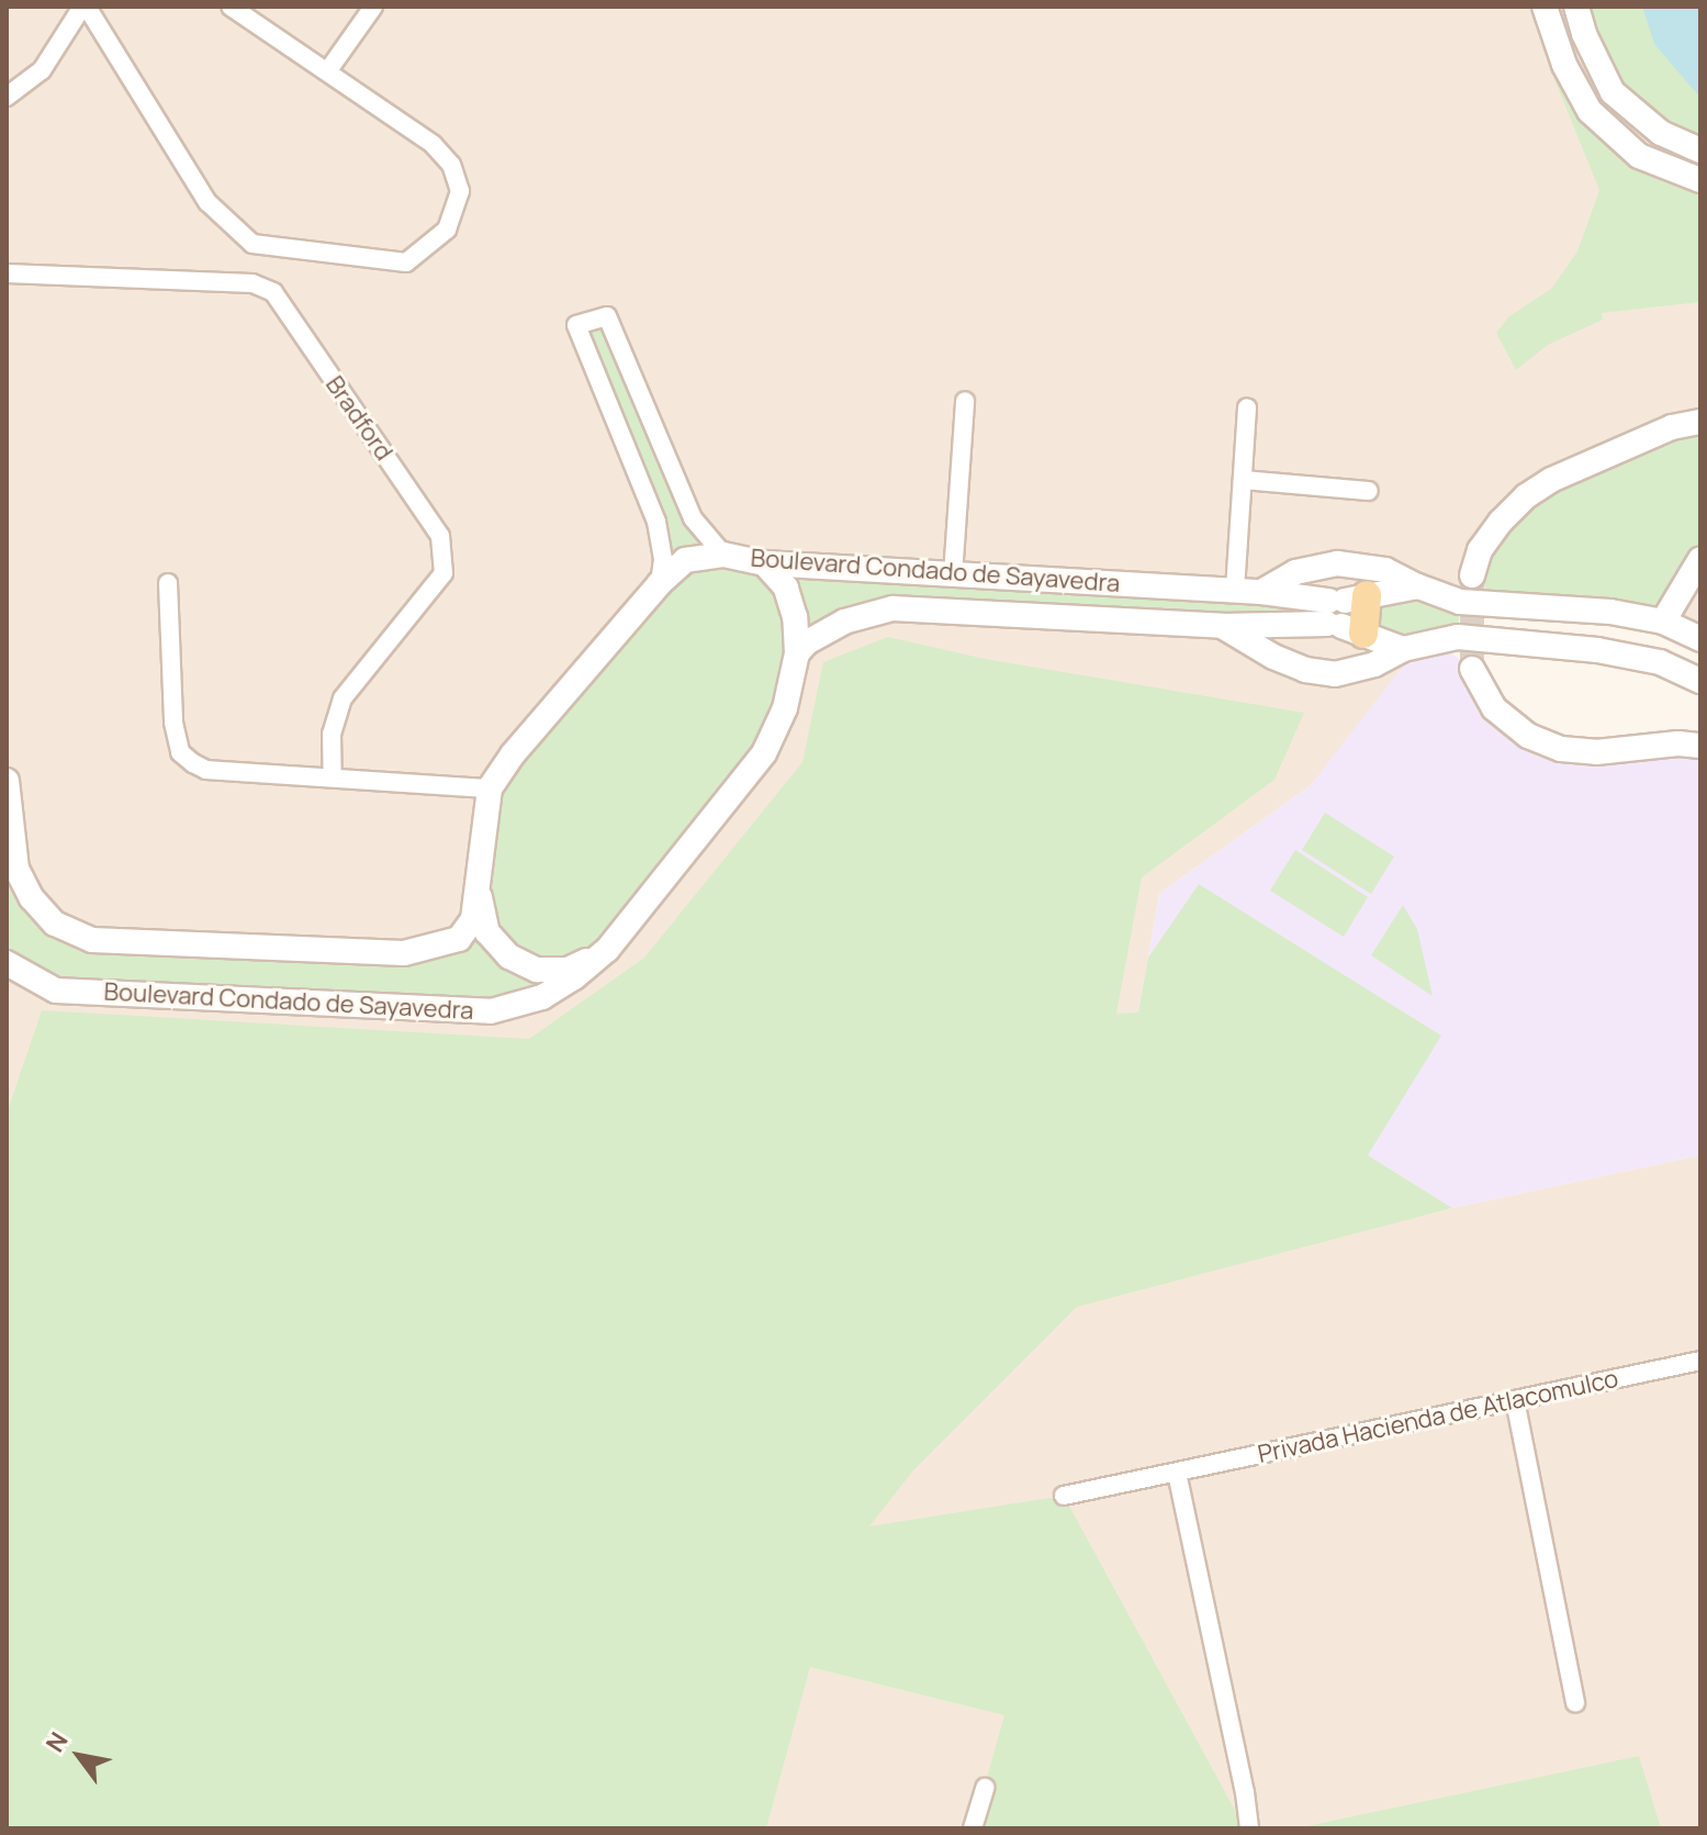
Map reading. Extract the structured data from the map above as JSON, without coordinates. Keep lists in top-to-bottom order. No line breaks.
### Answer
{"streets":{"main road":["Boulevard Condado de Sayavedra"],"street":["Bradford","Privada Hacienda de Atlacomulco"]},"north":"top left"}
